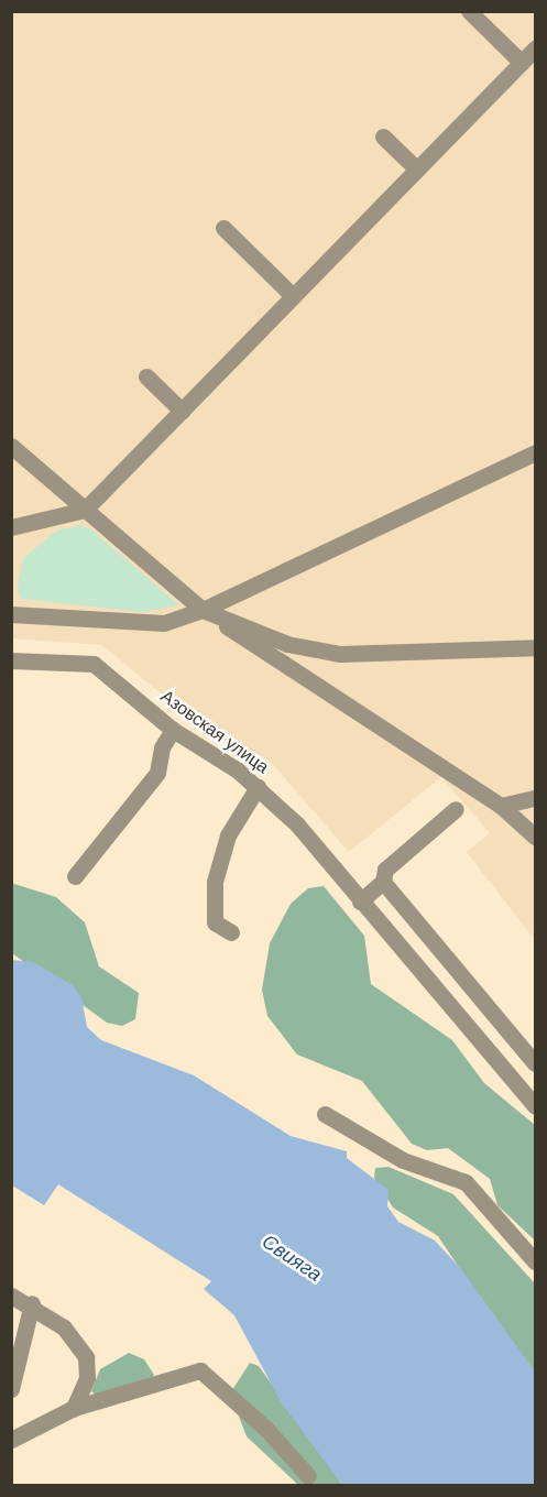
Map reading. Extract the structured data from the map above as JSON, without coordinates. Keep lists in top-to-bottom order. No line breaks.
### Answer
{"streets":{"street":["Азовская улица"]},"water":["Свияга"]}
